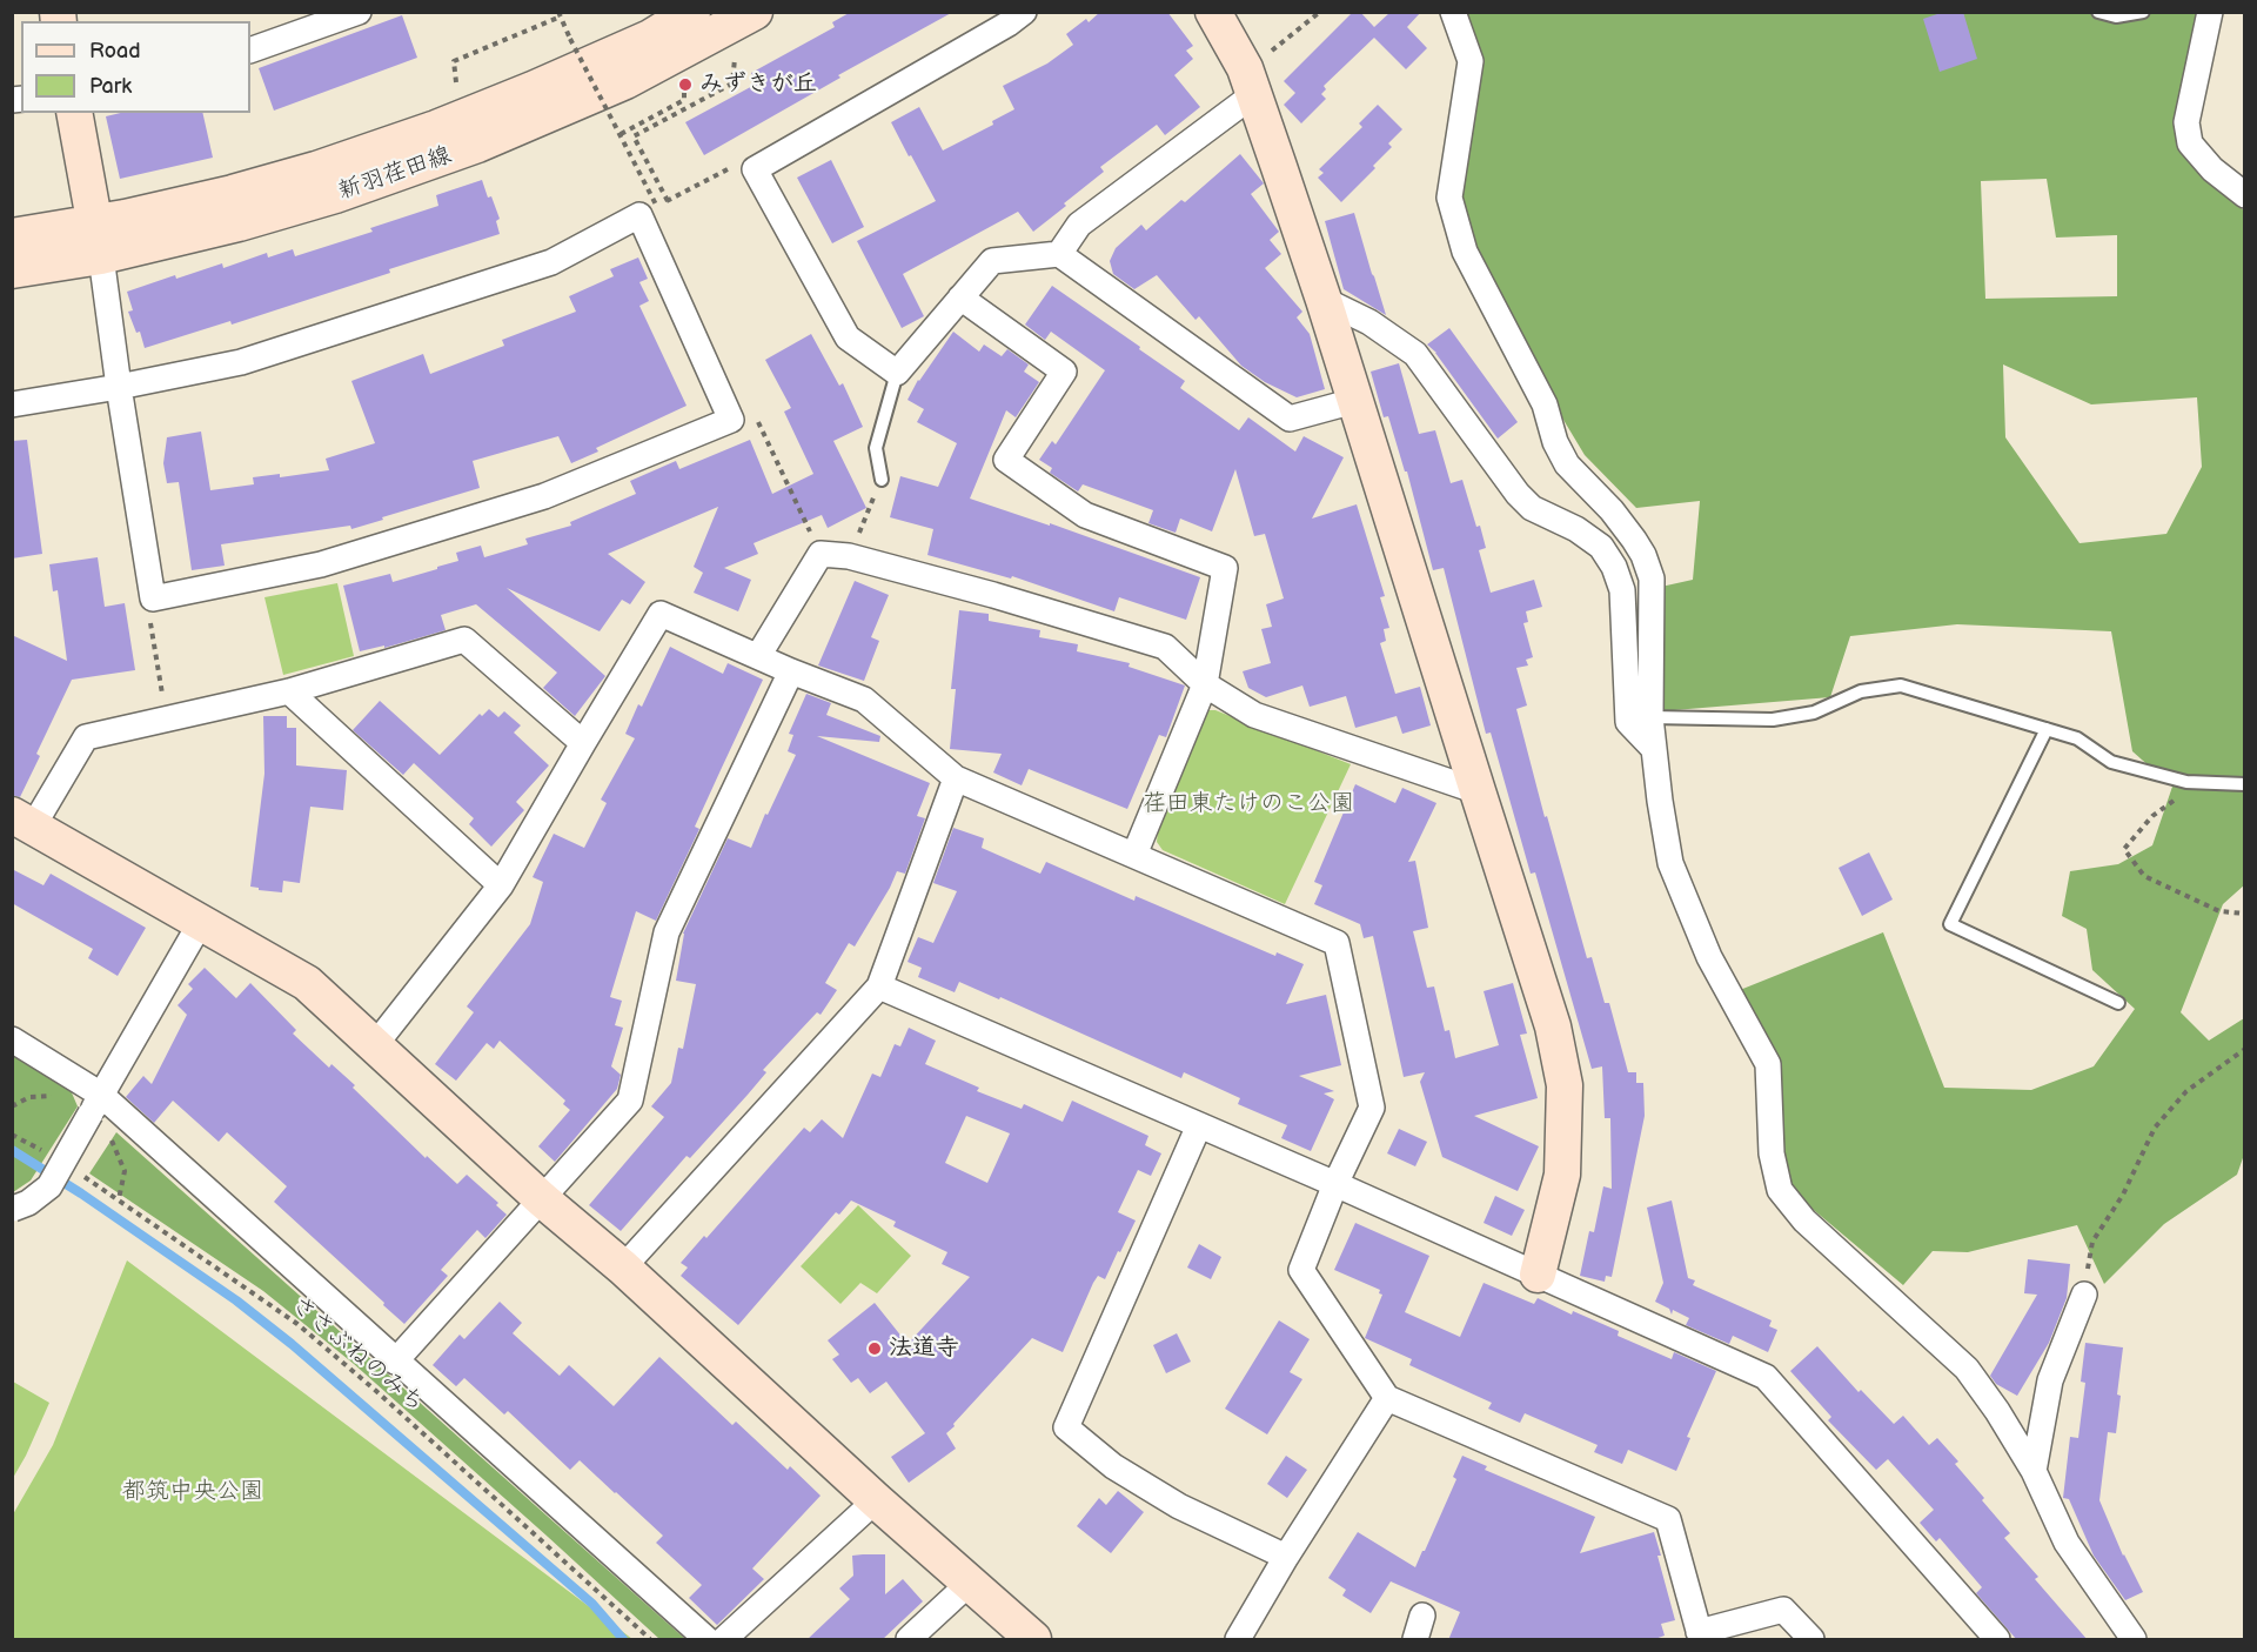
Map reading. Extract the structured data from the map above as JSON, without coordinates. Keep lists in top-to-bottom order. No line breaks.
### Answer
{"streets":{"street":["新羽荏田線"],"path":["ささぶねのみち"]},"parks":["荏田東たけのこ公園","都筑中央公園"],"places":["みずきが丘","法道寺"],"legend":["Road","Park"]}
